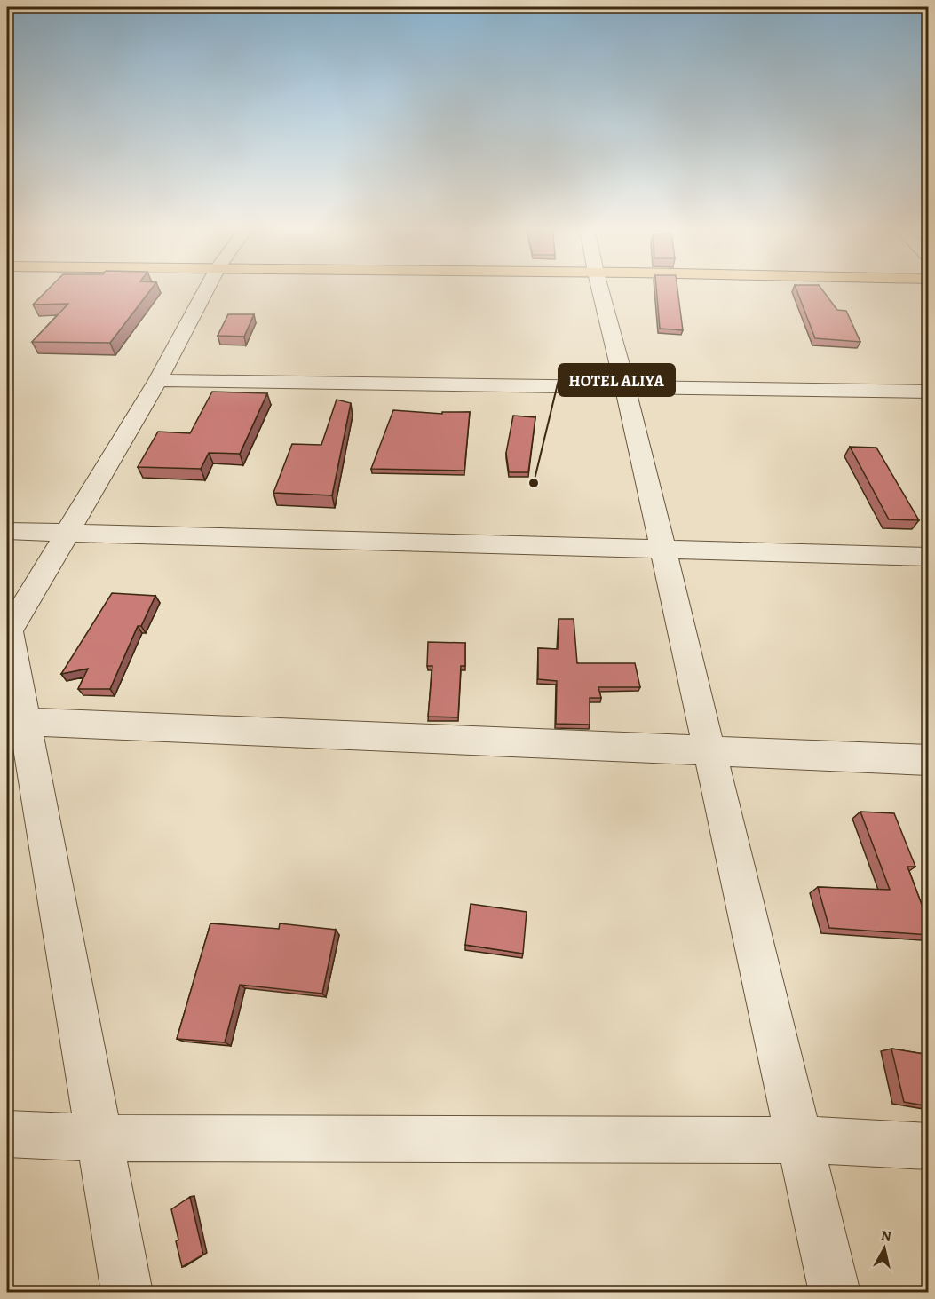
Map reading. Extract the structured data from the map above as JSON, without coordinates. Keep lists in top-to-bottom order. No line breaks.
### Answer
{"places":["HOTEL ALIYA"],"north":"top"}
